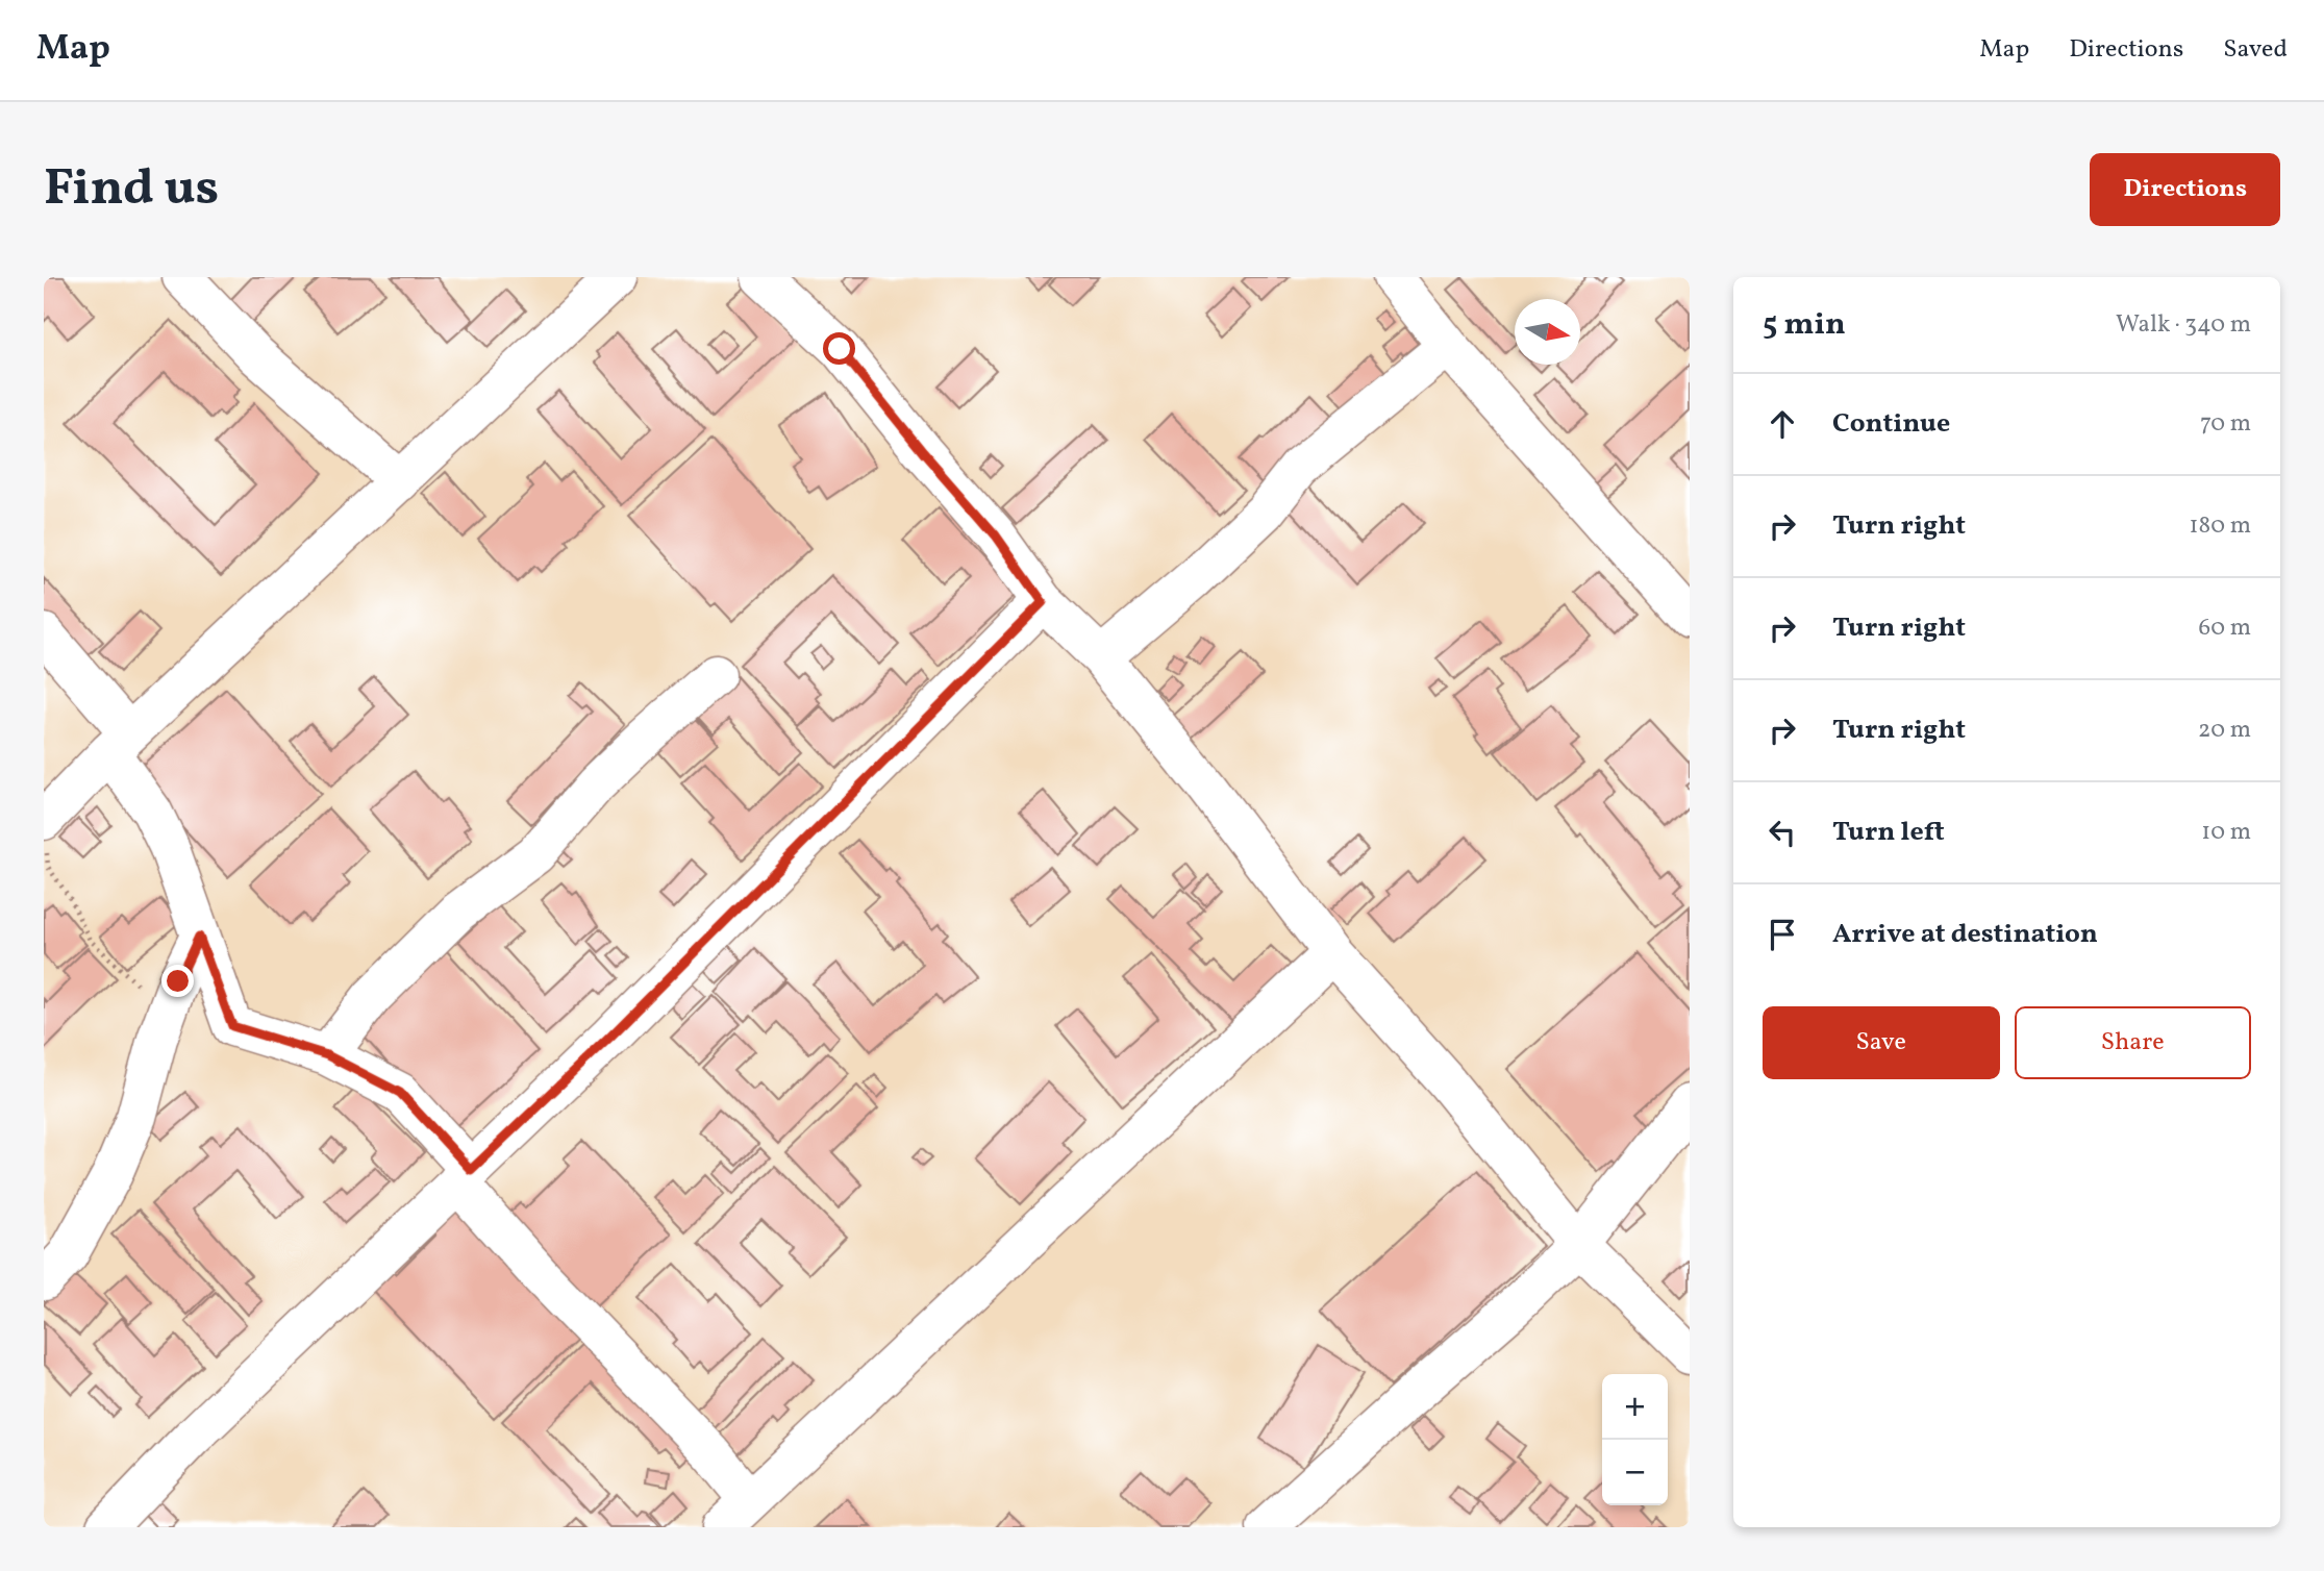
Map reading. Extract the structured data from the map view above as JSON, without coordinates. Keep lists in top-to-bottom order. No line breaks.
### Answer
{"north":"right","page":{"header":"Map","nav":["Map","Directions","Saved"],"buttons":["Directions",["Save","Share"]],"title":"Find us","heading":["5 min","Walk · 340 m"],"list":[["Continue","70 m"],["Turn right","180 m"],["Turn right","60 m"],["Turn right","20 m"],["Turn left","10 m"],"Arrive at destination"],"map_buttons":["+","−"]}}
